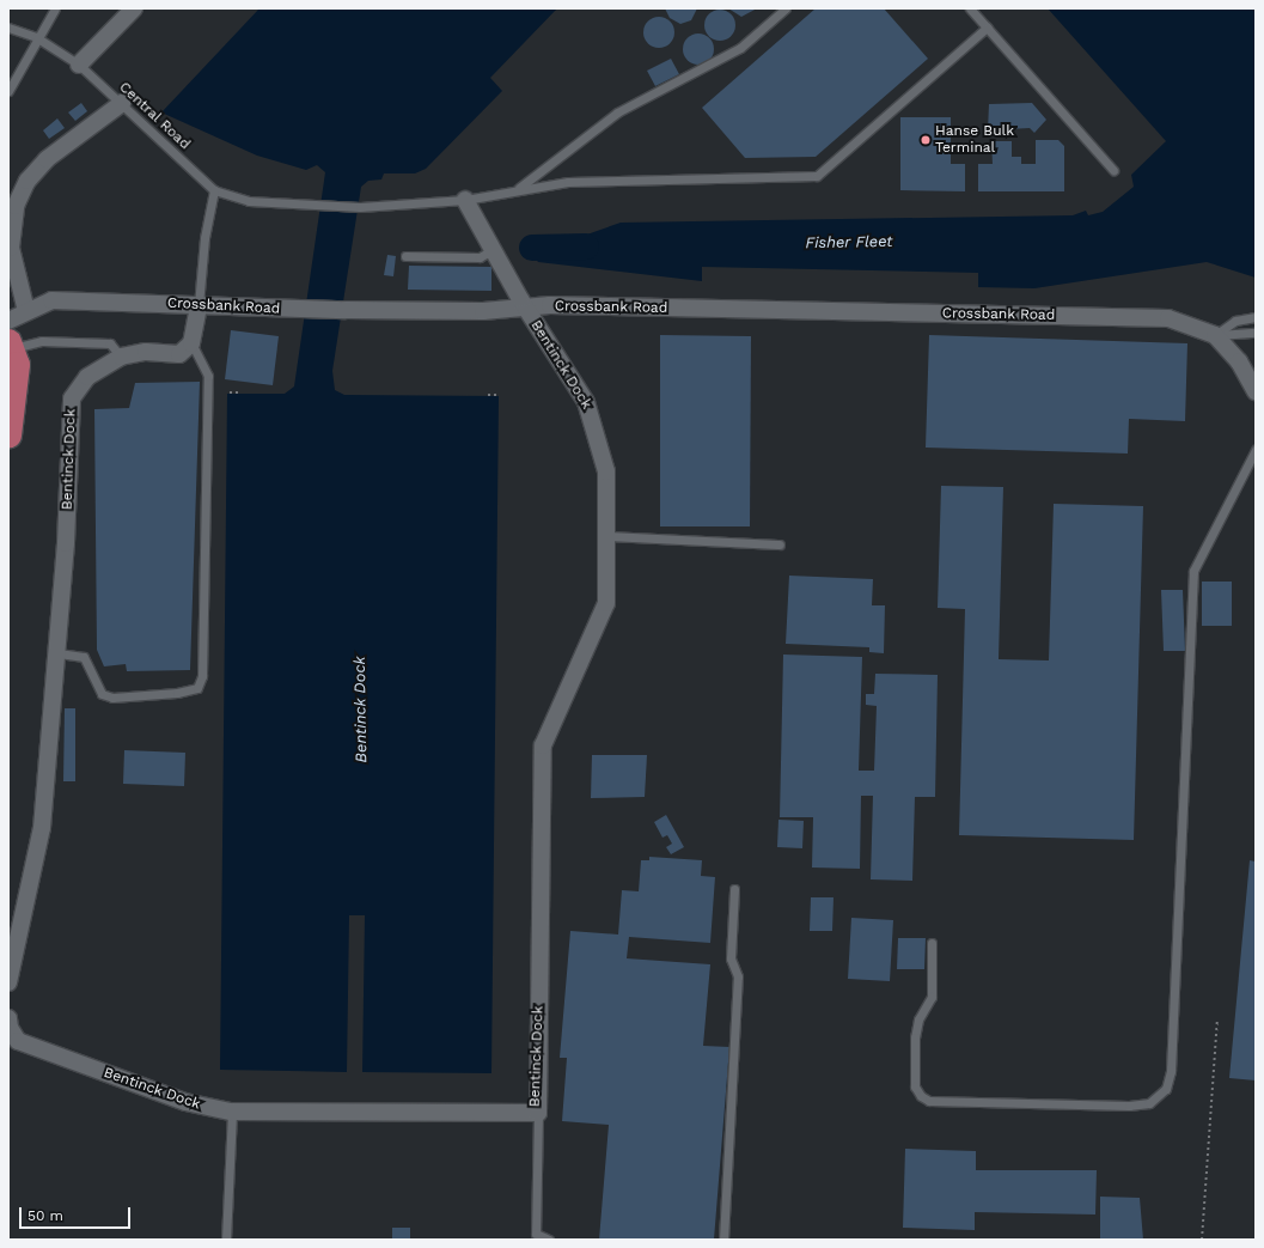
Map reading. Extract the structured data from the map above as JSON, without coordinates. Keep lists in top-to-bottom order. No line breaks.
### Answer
{"streets":{"street":["Crossbank Road","Bentinck Dock"],"lane":["Central Road"]},"crossings":[["Central Road","Bentinck Dock"],["Crossbank Road","Bentinck Dock"]],"water":["Fisher Fleet","Bentinck Dock"],"places":["Hanse Bulk Terminal"],"scale_bar":"50 m"}
